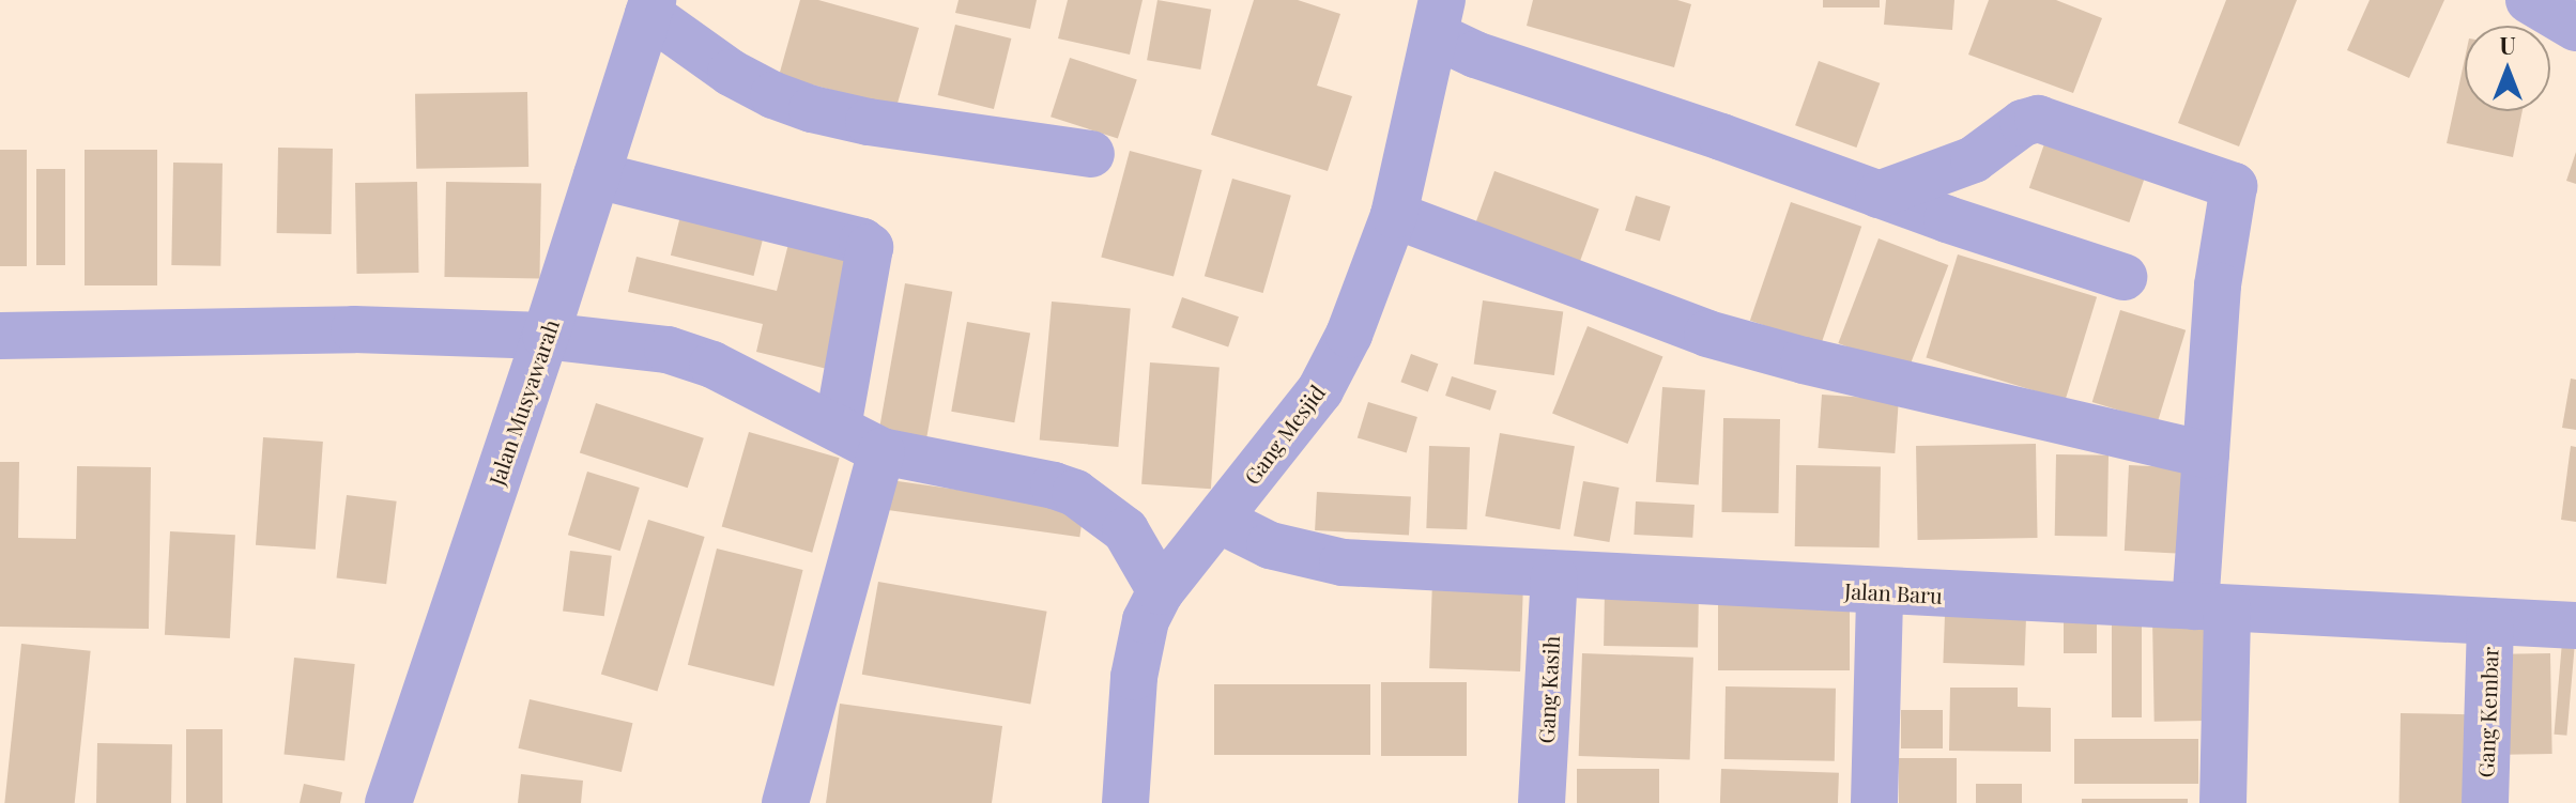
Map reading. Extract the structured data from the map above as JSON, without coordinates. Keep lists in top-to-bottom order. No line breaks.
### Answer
{"streets":{"street":["Jalan Musyawarah","Gang Mesjid","Jalan Baru","Gang Kasih","Gang Kembar"]},"crossings":[["Gang Mesjid","Jalan Baru"],["Jalan Baru","Gang Kasih"],["Jalan Baru","Gang Kembar"]],"north":"top"}
